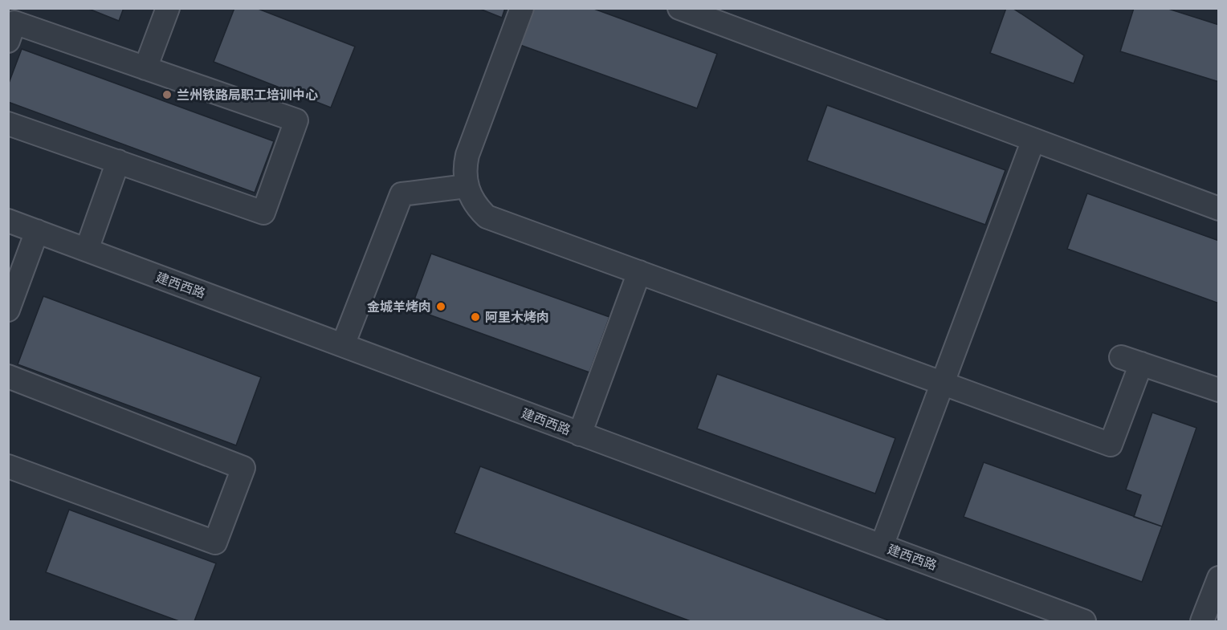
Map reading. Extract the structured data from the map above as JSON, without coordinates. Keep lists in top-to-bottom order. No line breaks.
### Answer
{"streets":{"street":["建西西路"]},"places":["兰州铁路局职工培训中心","金城羊烤肉","阿里木烤肉"]}
